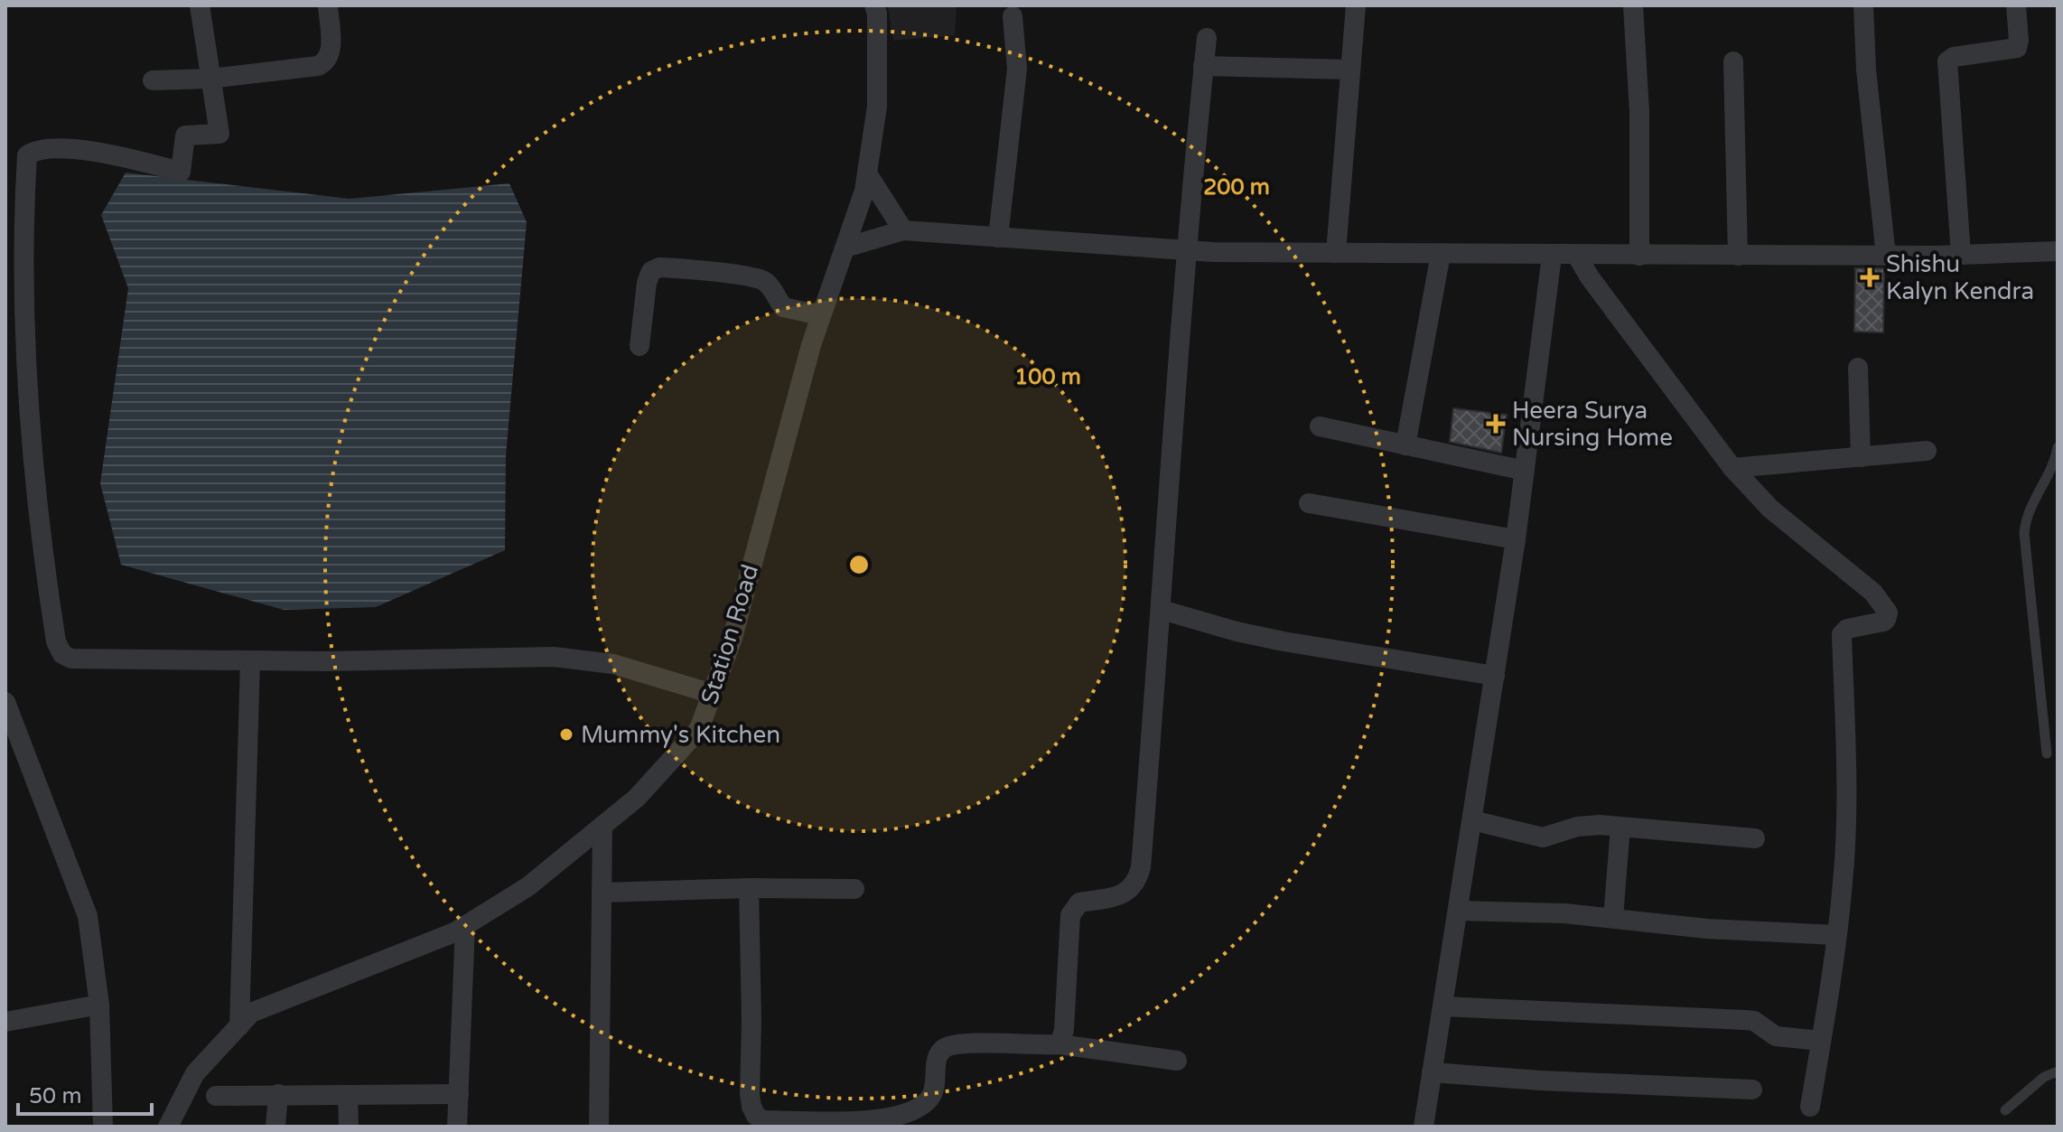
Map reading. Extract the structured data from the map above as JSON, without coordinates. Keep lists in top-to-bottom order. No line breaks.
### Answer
{"streets":{"street":["Station Road"]},"places":{"health":["Shishu Kalyn Kendra","Heera Surya Nursing Home"],"other":["Mummy's Kitchen"]},"scale_bar":"50 m","rings":["200 m","100 m"]}
